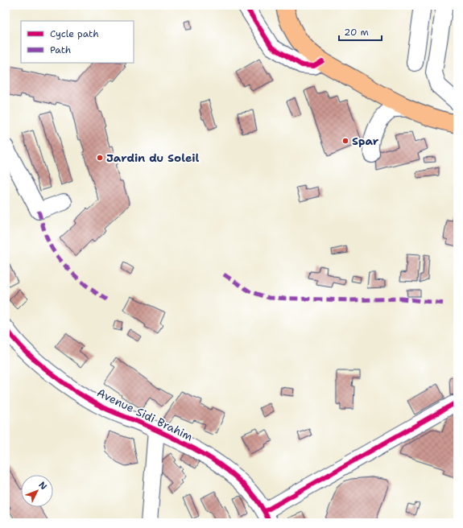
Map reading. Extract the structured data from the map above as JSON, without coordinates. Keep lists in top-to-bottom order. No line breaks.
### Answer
{"streets":{"street":["Avenue Sidi Brahim"]},"places":["Spar","Jardin du Soleil"],"legend":["Cycle path","Path"],"scale_bar":"20 m","north":"top right"}
